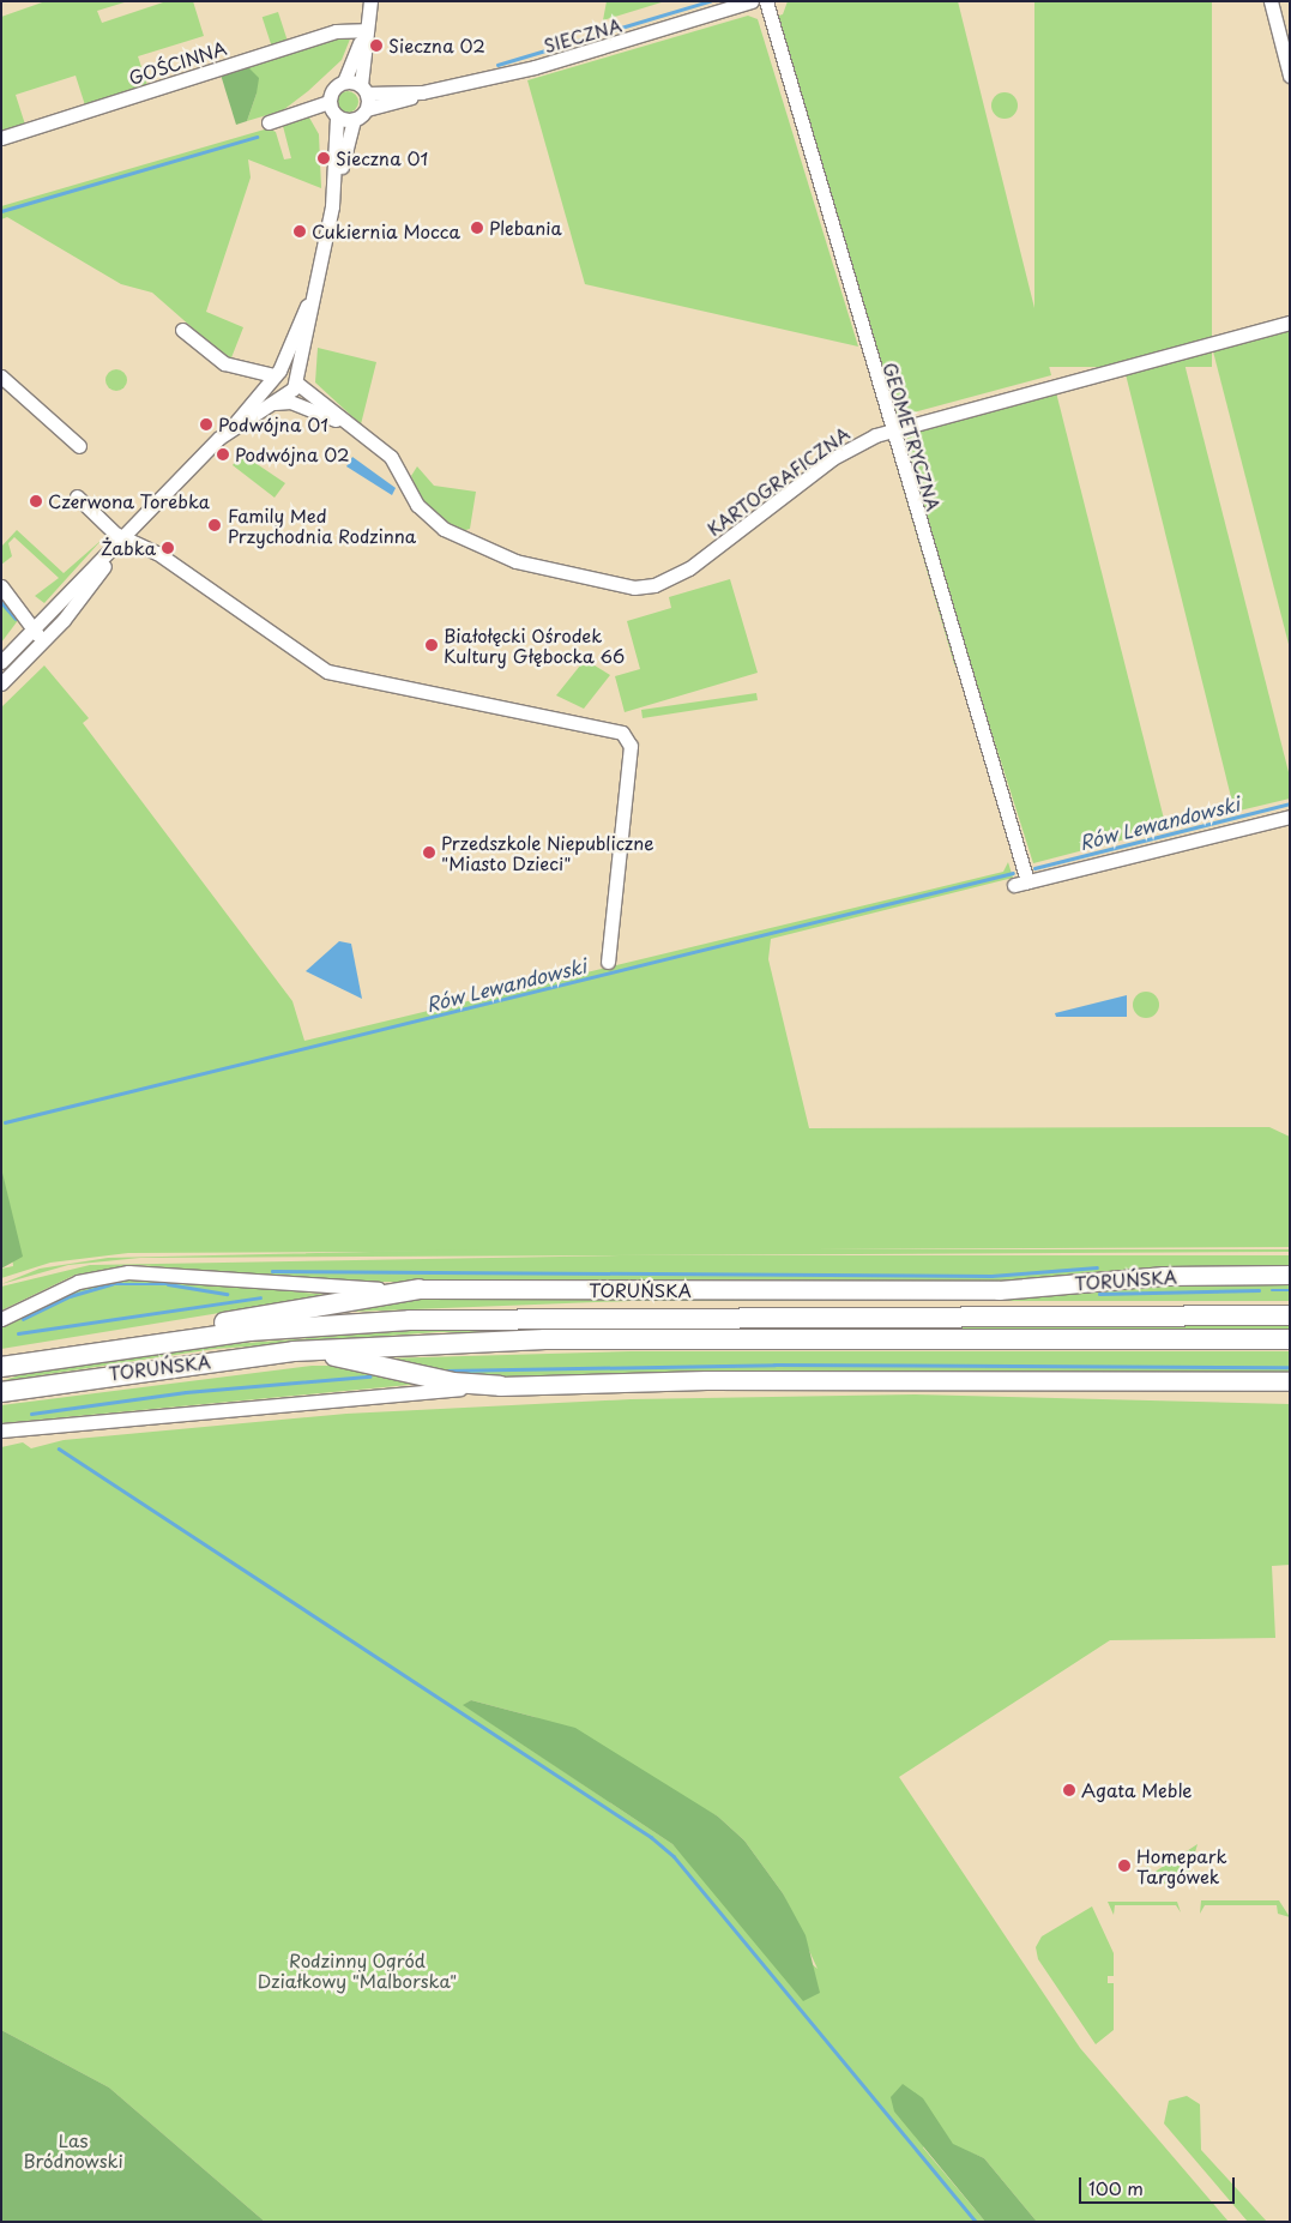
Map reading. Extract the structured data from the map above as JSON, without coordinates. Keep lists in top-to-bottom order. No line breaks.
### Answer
{"streets":{"highway":["TORUŃSKA"],"street":["SIECZNA","GOŚCINNA","GEOMETRYCZNA","KARTOGRAFICZNA"]},"crossings":[["GEOMETRYCZNA","KARTOGRAFICZNA"]],"water":["Rów Lewandowski"],"parks":["Rodzinny Ogród Działkowy \"Malborska\"","Las Bródnowski"],"places":["Sieczna 02","Sieczna 01","Plebania","Cukiernia Mocca","Podwójna 01","Podwójna 02","Czerwona Torebka","Family Med Przychodnia Rodzinna","Żabka","Białołęcki Ośrodek Kultury Głębocka 66","Przedszkole Niepubliczne \"Miasto Dzieci\"","Agata Meble","Homepark Targówek"],"scale_bar":"100 m"}
